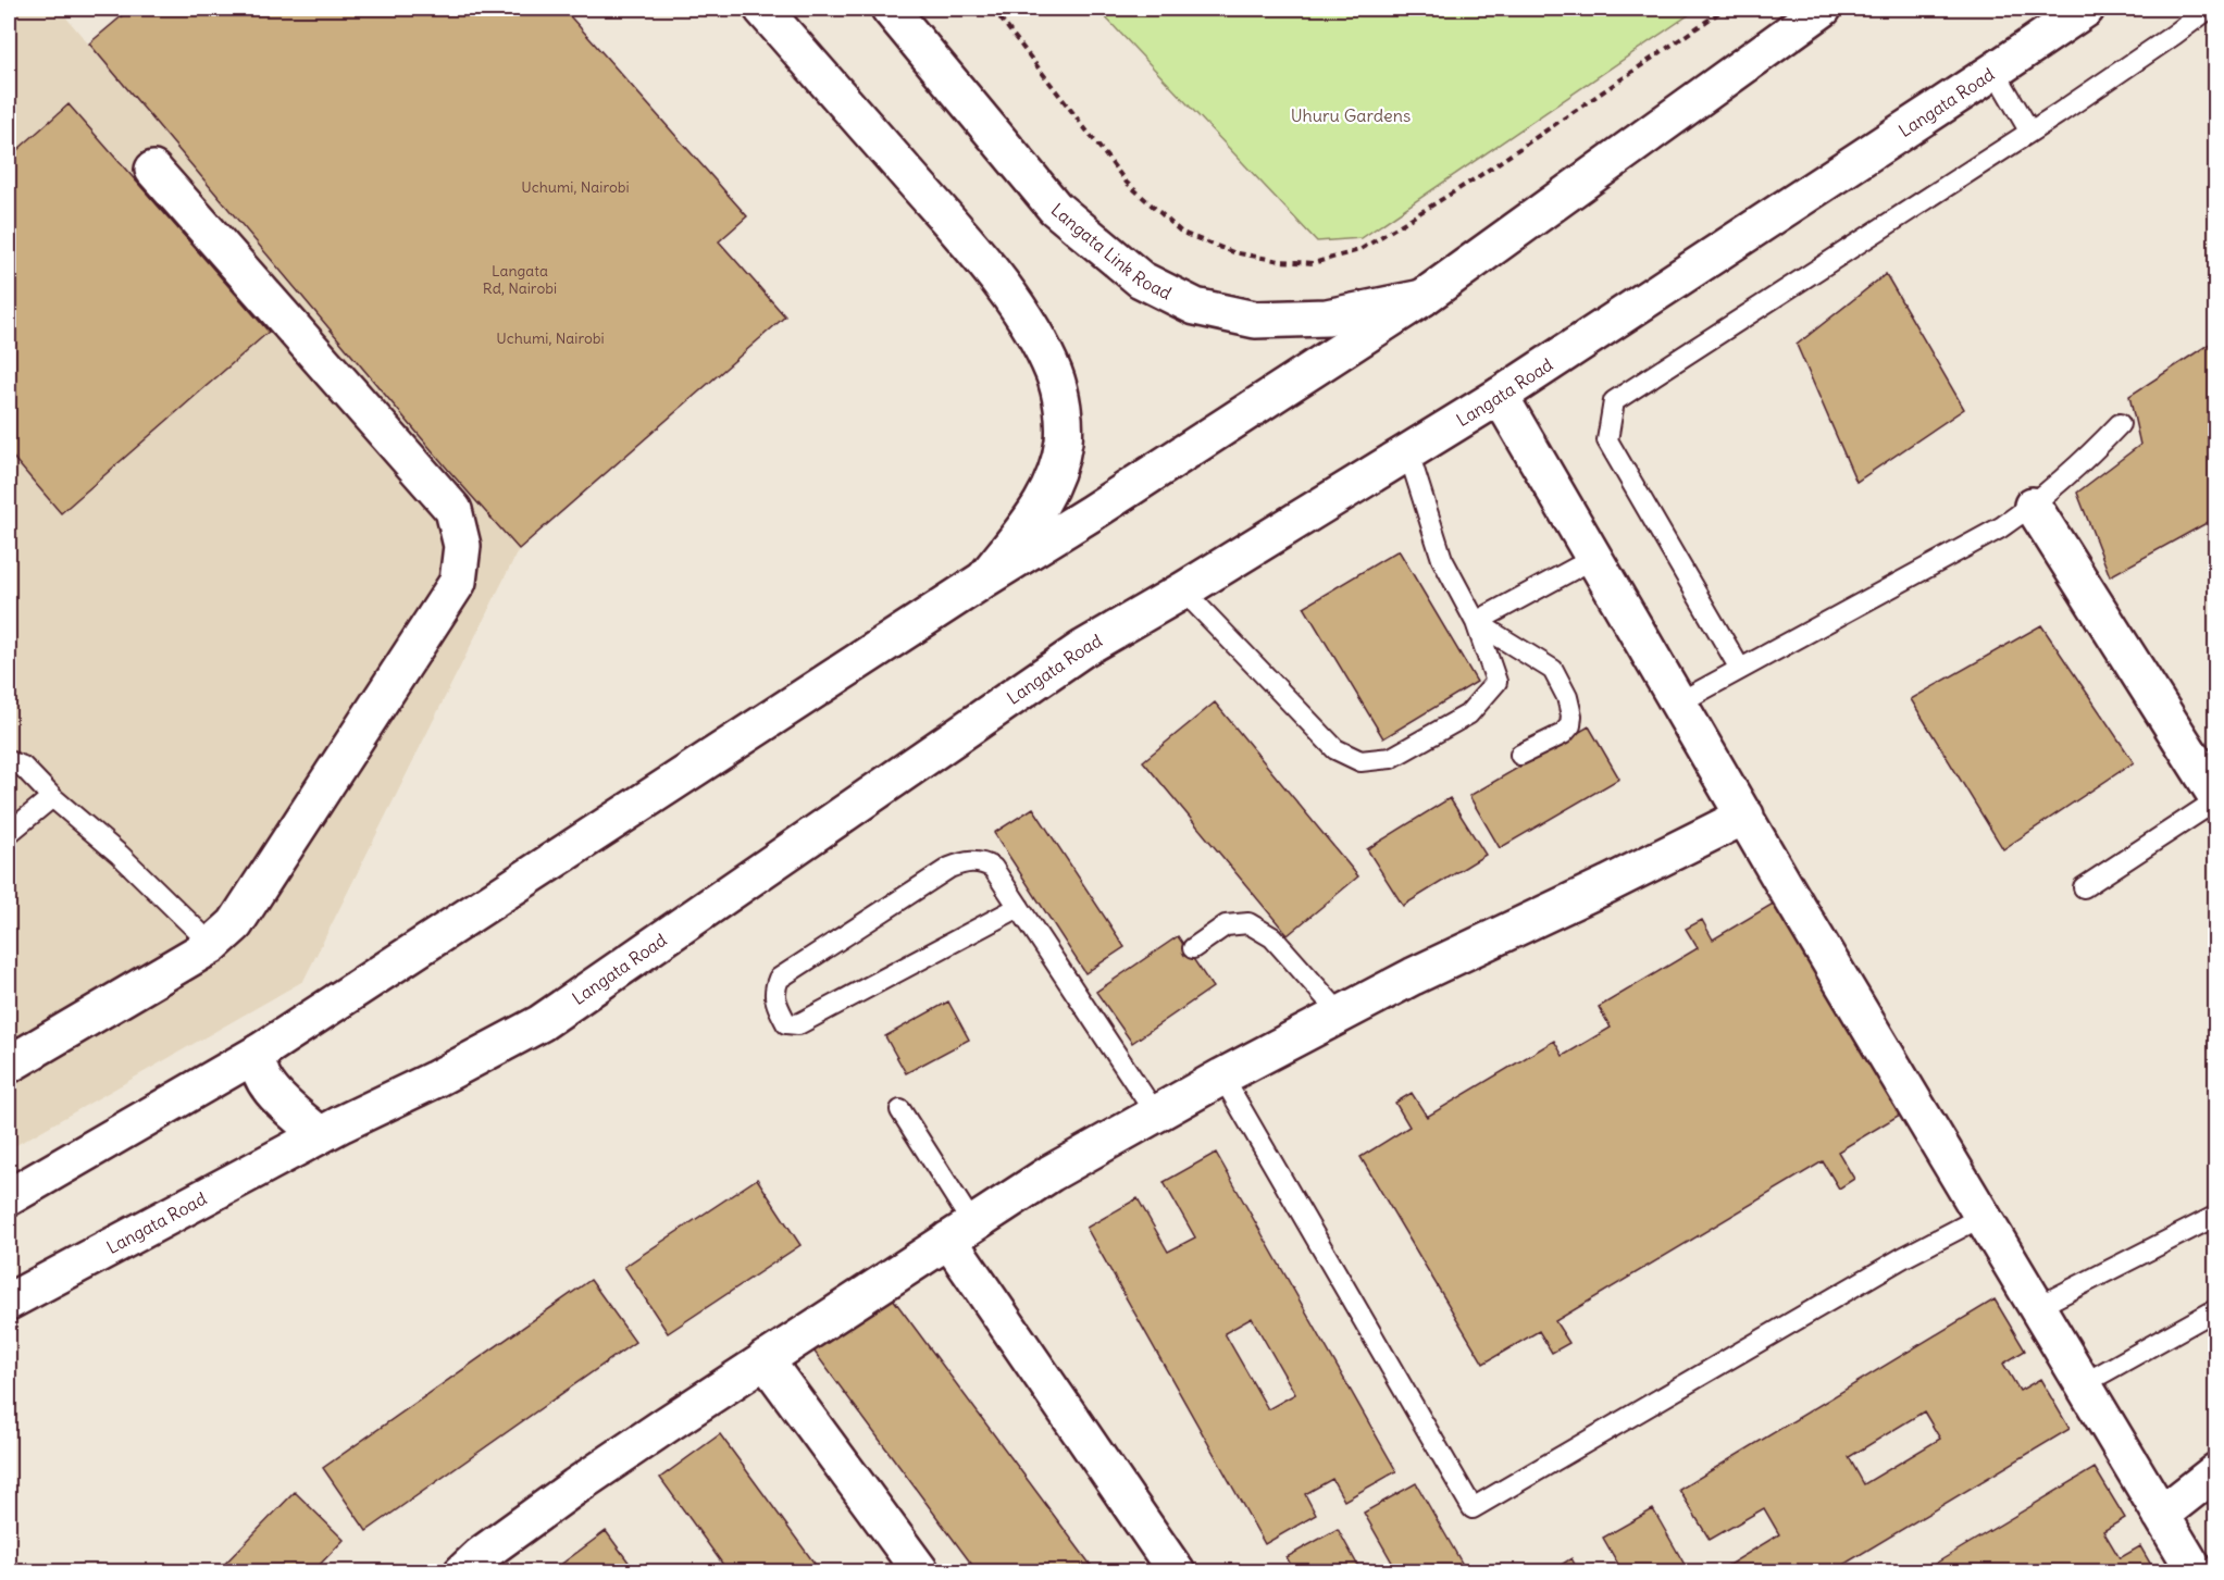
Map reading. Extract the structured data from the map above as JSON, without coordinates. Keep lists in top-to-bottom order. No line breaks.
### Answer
{"streets":{"street":["Langata Road","Langata Link Road"]},"parks":["Uhuru Gardens"],"house_numbers":["Uchumi, Nairobi","Langata Rd, Nairobi","Uchumi, Nairobi"]}
